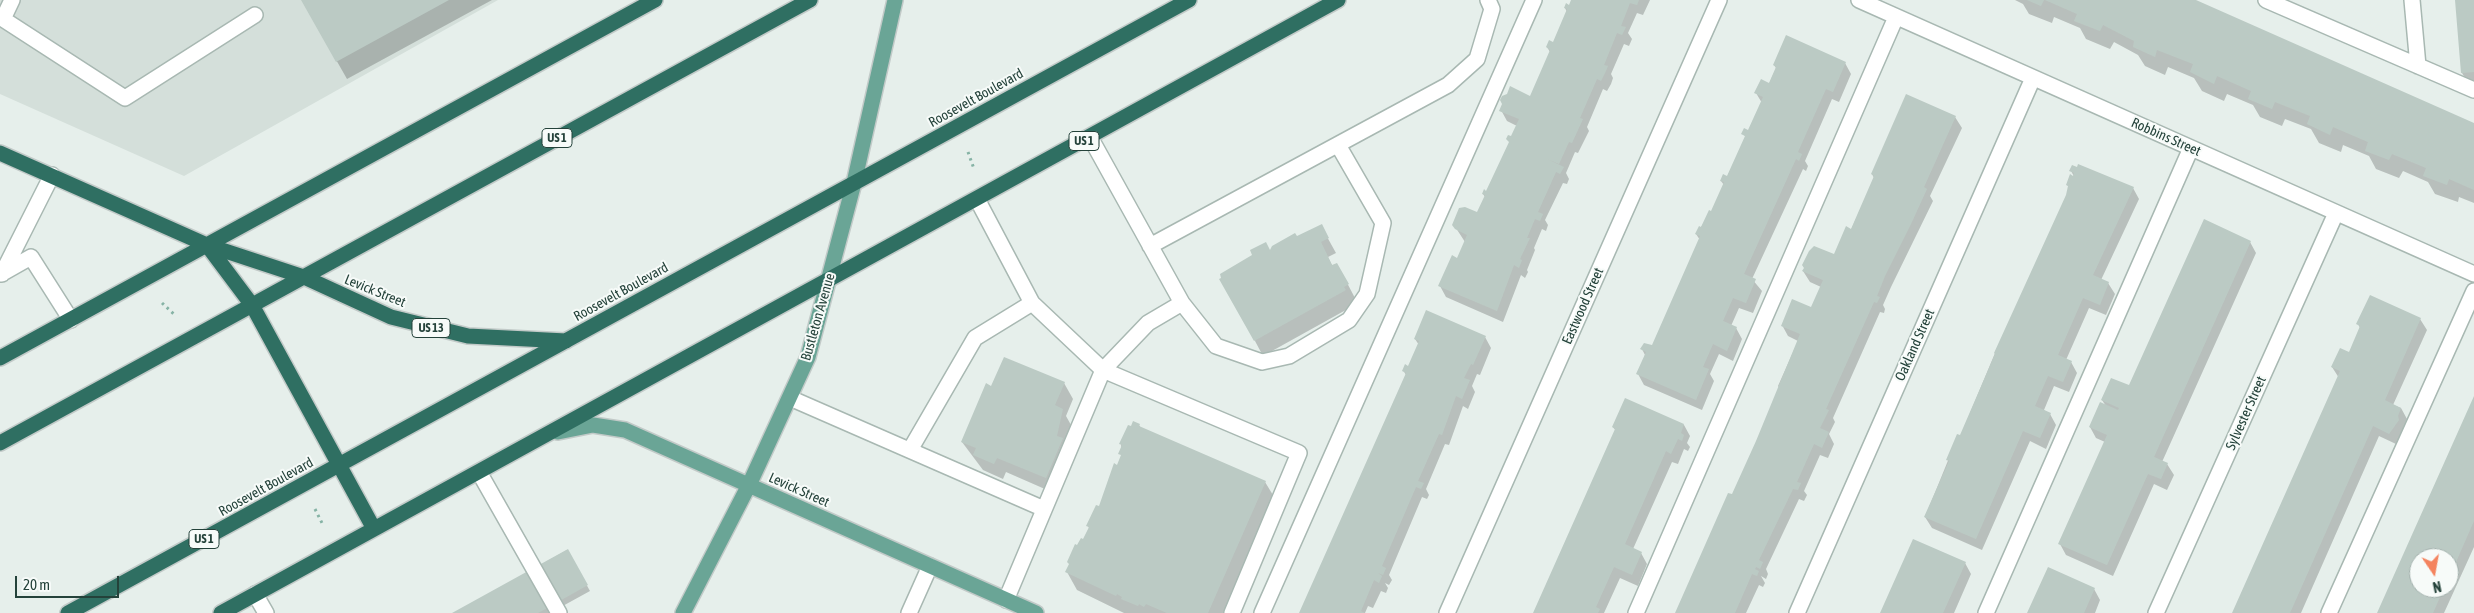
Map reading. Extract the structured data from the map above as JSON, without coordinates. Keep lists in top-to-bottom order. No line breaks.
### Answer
{"streets":{"highway":["Roosevelt Boulevard","US 1","Levick Street","US 13"],"main road":["Bustleton Avenue"],"street":["Robbins Street","Eastwood Street","Oakland Street","Sylvester Street"]},"crossings":[["Roosevelt Boulevard","Levick Street"],["Roosevelt Boulevard","Bustleton Avenue"],["Robbins Street","Oakland Street"],["Robbins Street","Sylvester Street"],["US 1","Levick Street"],["US 1","Bustleton Avenue"],["Levick Street","Bustleton Avenue"]],"scale_bar":"20 m","north":"bottom"}
